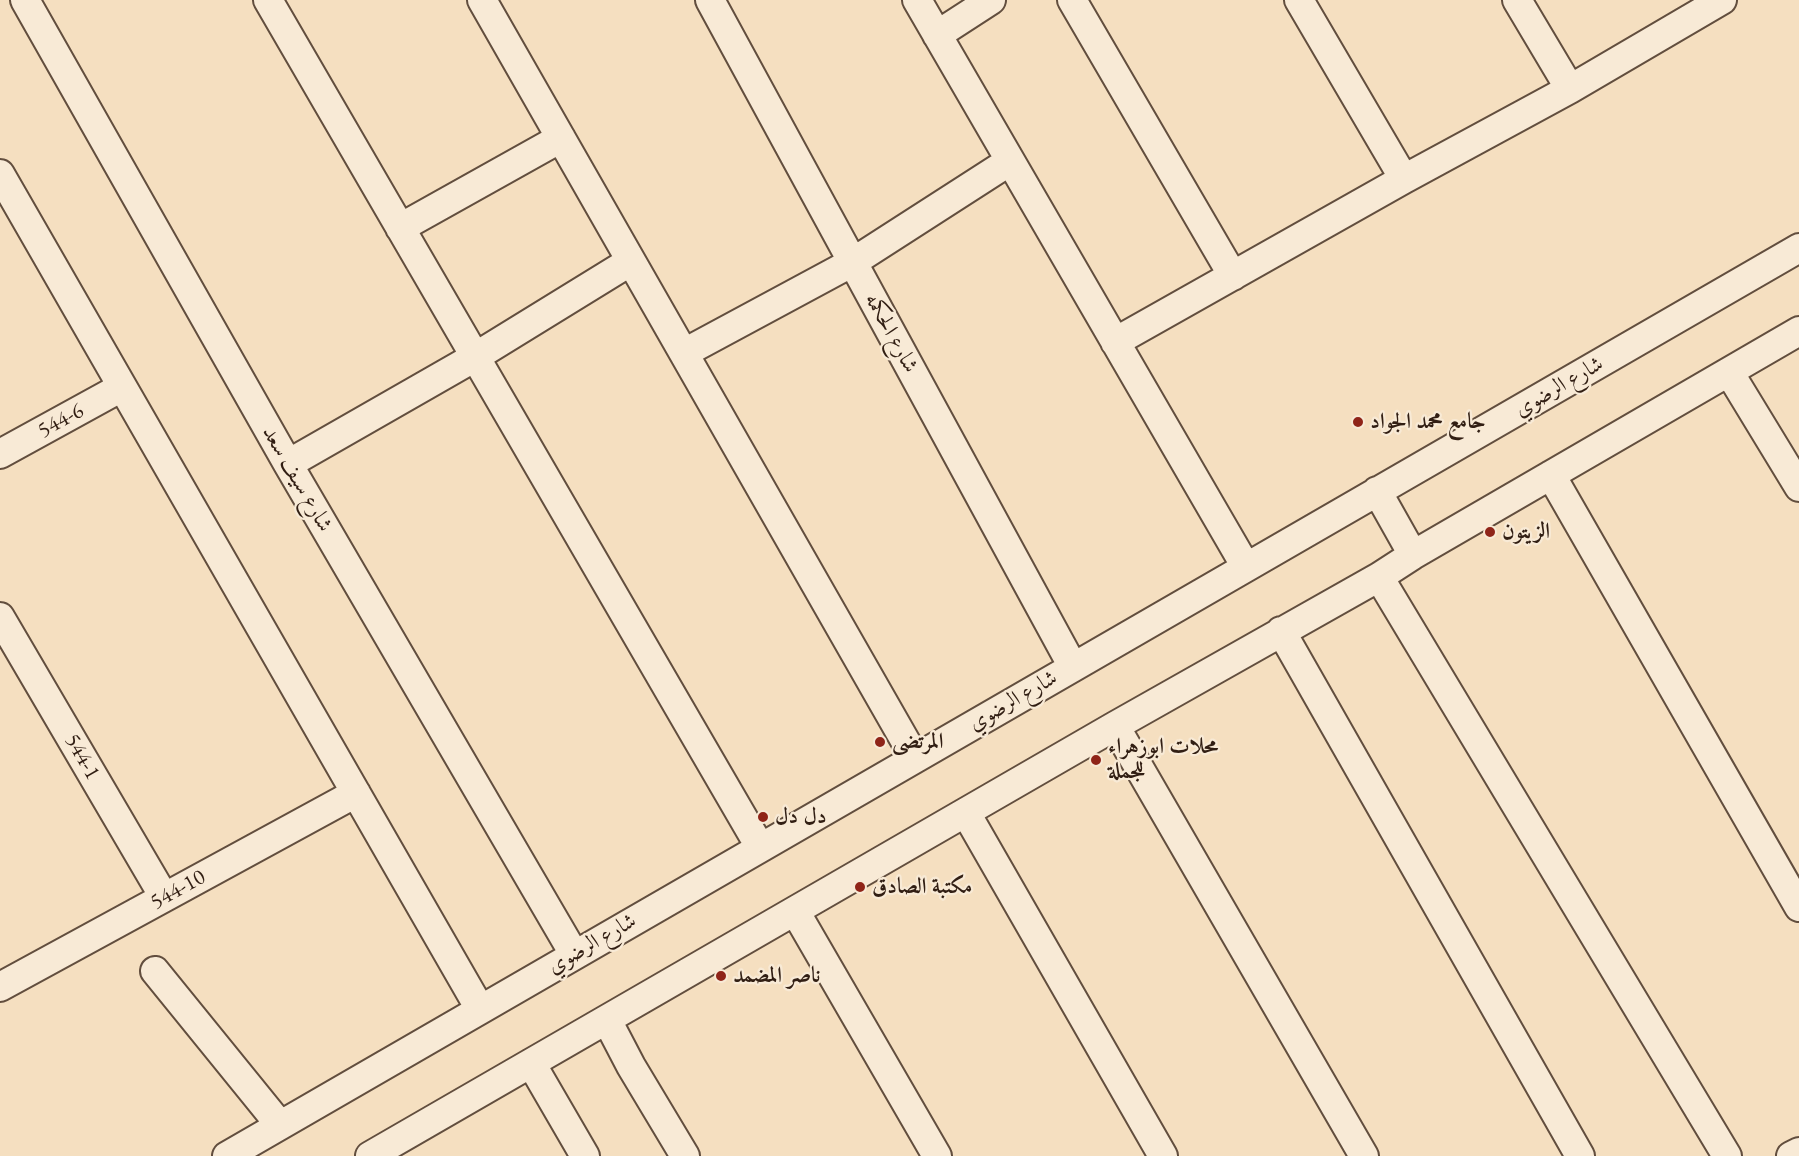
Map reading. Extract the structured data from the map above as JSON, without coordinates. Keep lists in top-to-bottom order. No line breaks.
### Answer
{"streets":{"street":["شارع الحكمه","شارع الرضوي","544-6","شارع سيف سعد","544-1","544-10"]},"crossings":[["شارع الحكمه","شارع الرضوي"],["شارع الرضوي","شارع سيف سعد"],["544-1","544-10"]],"places":["جامع محمد الجواد","الزيتون","المرتضى","محلات ابوزهراء للجملة","دل دل","مكتبة الصادق","ناصر المضمد"]}
